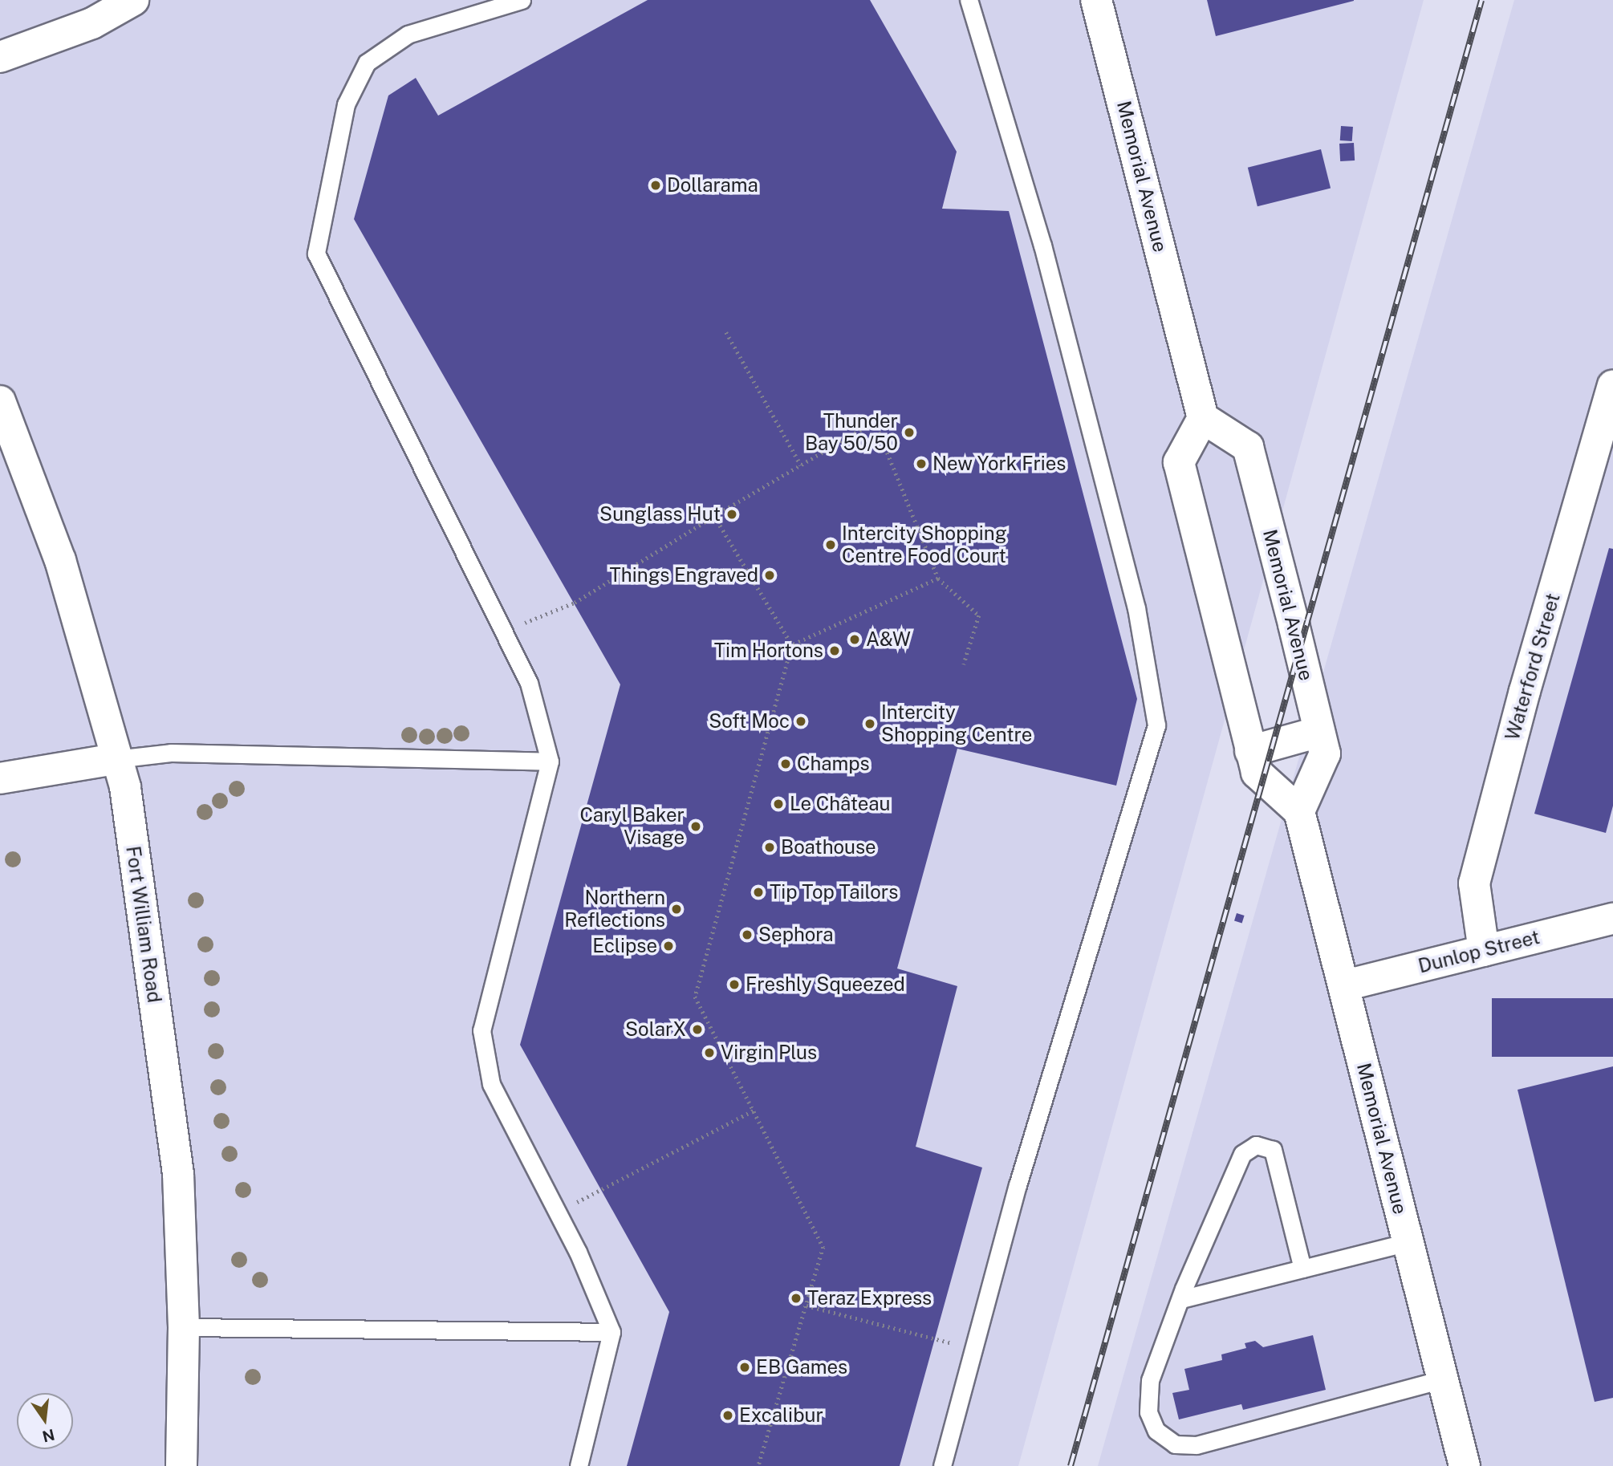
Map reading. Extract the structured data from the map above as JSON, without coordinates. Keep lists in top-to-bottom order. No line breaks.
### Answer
{"streets":{"main road":["Memorial Avenue","Waterford Street","Fort William Road","Dunlop Street"]},"crossings":[["Memorial Avenue","Dunlop Street"],["Waterford Street","Dunlop Street"]],"places":["Dollarama","Thunder Bay 50/50","New York Fries","Sunglass Hut","Intercity Shopping Centre Food Court","Things Engraved","A&W","Tim Hortons","Soft Moc","Intercity Shopping Centre","Champs","Le Château","Caryl Baker Visage","Boathouse","Tip Top Tailors","Northern Reflections","Sephora","Eclipse","Freshly Squeezed","SolarX","Virgin Plus","Teraz Express","EB Games","Excalibur"],"north":"bottom"}
